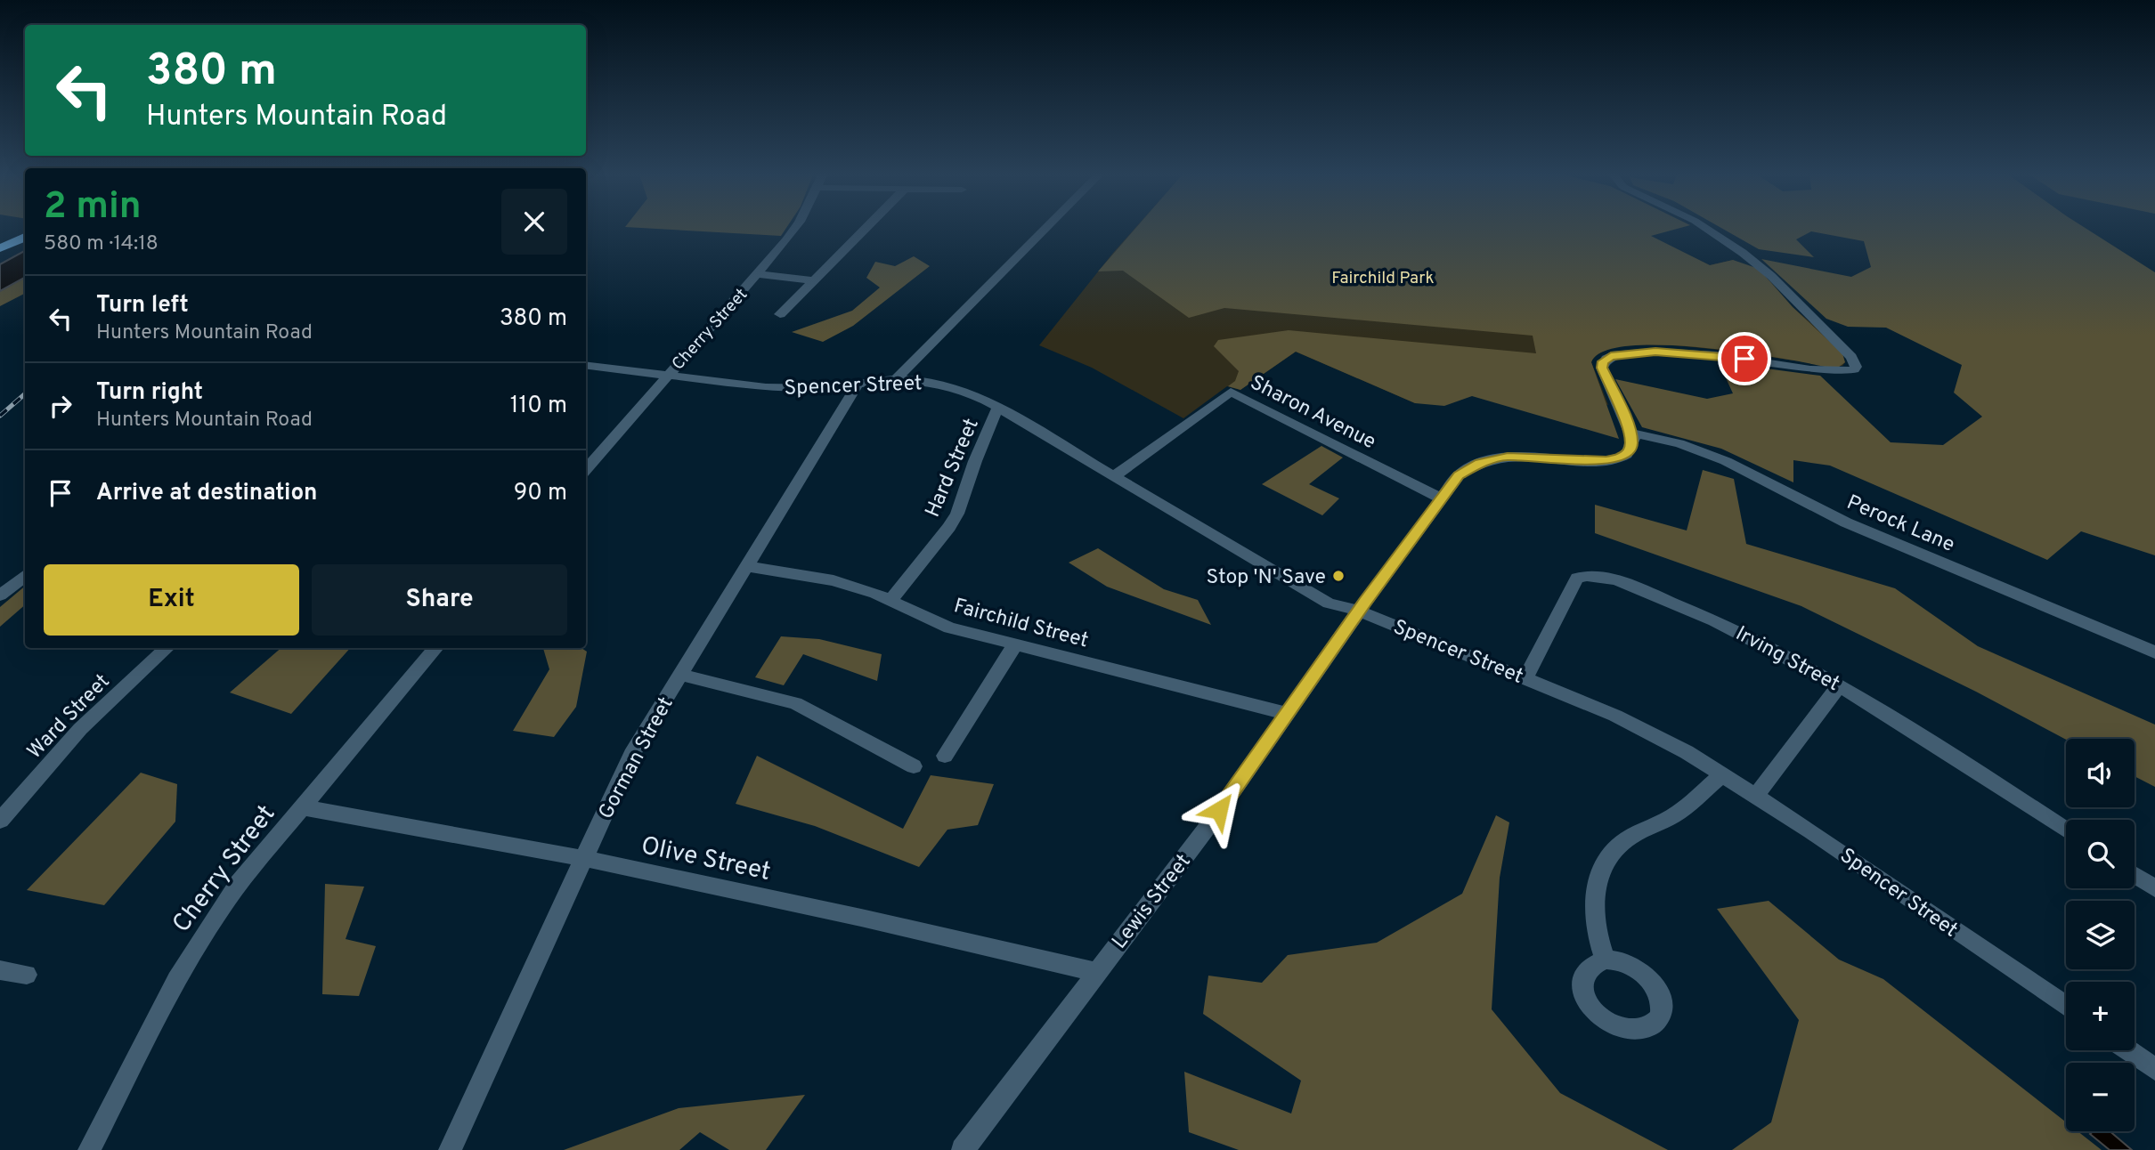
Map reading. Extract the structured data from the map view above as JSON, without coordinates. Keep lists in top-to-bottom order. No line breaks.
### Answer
{"streets":{"street":["Cherry Street","Spencer Street","Sharon Avenue","Hard Street","Perock Lane","Fairchild Street","Irving Street","Ward Street","Gorman Street","Olive Street","Lewis Street"]},"crossings":[["Cherry Street","Spencer Street"],["Cherry Street","Olive Street"],["Spencer Street","Sharon Avenue"],["Spencer Street","Hard Street"],["Spencer Street","Irving Street"],["Spencer Street","Gorman Street"],["Spencer Street","Lewis Street"],["Sharon Avenue","Lewis Street"],["Hard Street","Fairchild Street"],["Perock Lane","Lewis Street"],["Fairchild Street","Gorman Street"],["Fairchild Street","Lewis Street"],["Gorman Street","Olive Street"],["Olive Street","Lewis Street"]],"parks":["Fairchild Park"],"places":["Stop 'N' Save"],"page":{"turn":["380 m","Hunters Mountain Road"],"heading":["2 min","580 m · 14:18"],"list":[{"name":"Turn left","note":"Hunters Mountain Road","value":"380 m"},{"name":"Turn right","note":"Hunters Mountain Road","value":"110 m"},{"name":"Arrive at destination","value":"90 m"}],"buttons":["Exit","Share"],"map_buttons":["+","−"]}}
